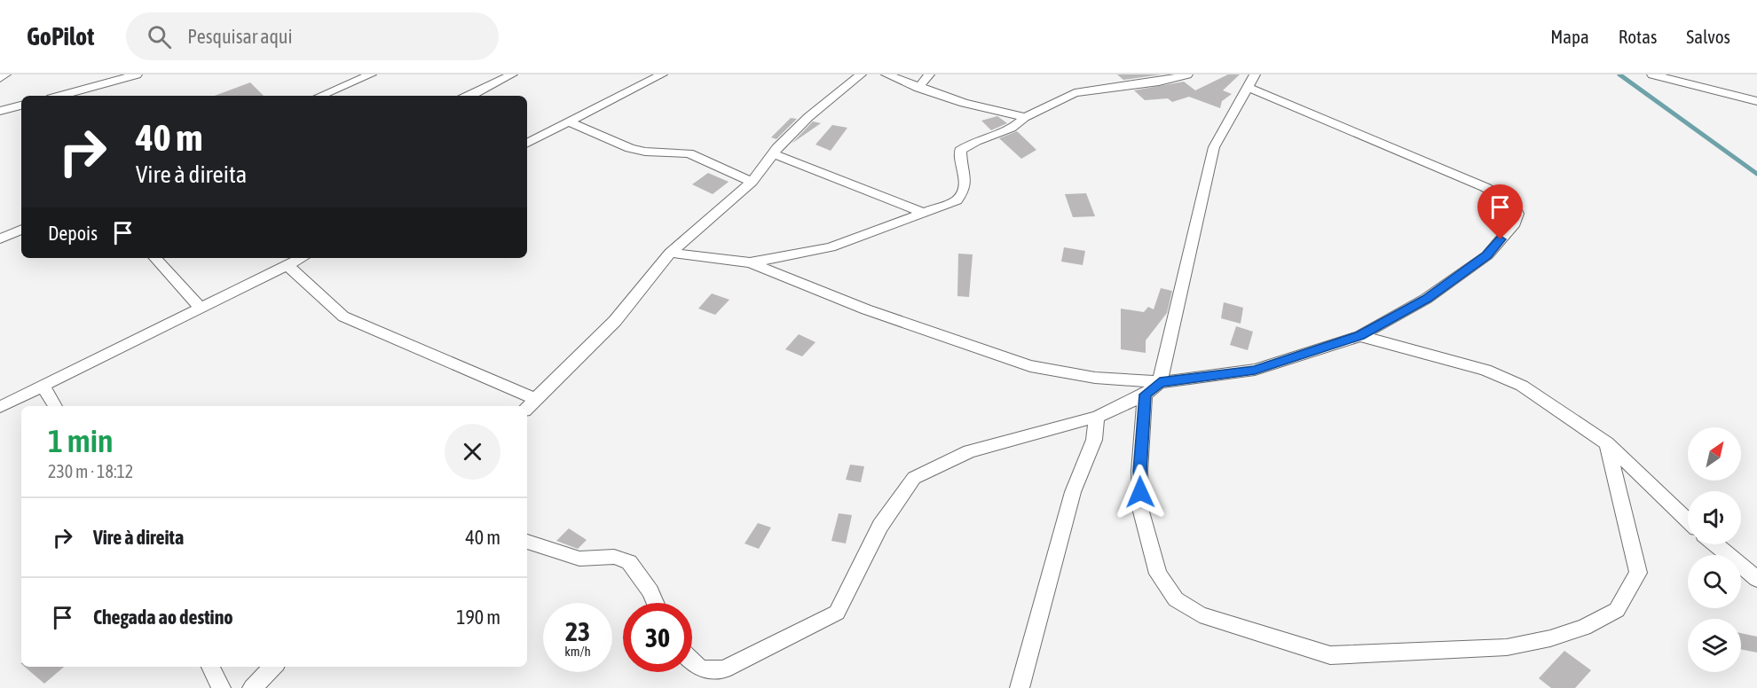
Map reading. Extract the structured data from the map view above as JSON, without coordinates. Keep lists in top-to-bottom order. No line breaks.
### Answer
{"north":"top right","page":{"header":"GoPilot","search":"Pesquisar aqui","nav":["Mapa","Rotas","Salvos"],"turn":["40 m","Vire à direita"],"then":"Depois","heading":["1 min","230 m · 18:12"],"list":[{"name":"Vire à direita","value":"40 m"},{"name":"Chegada ao destino","value":"190 m"}],"speed":"23 km/h","limit":"30"}}
